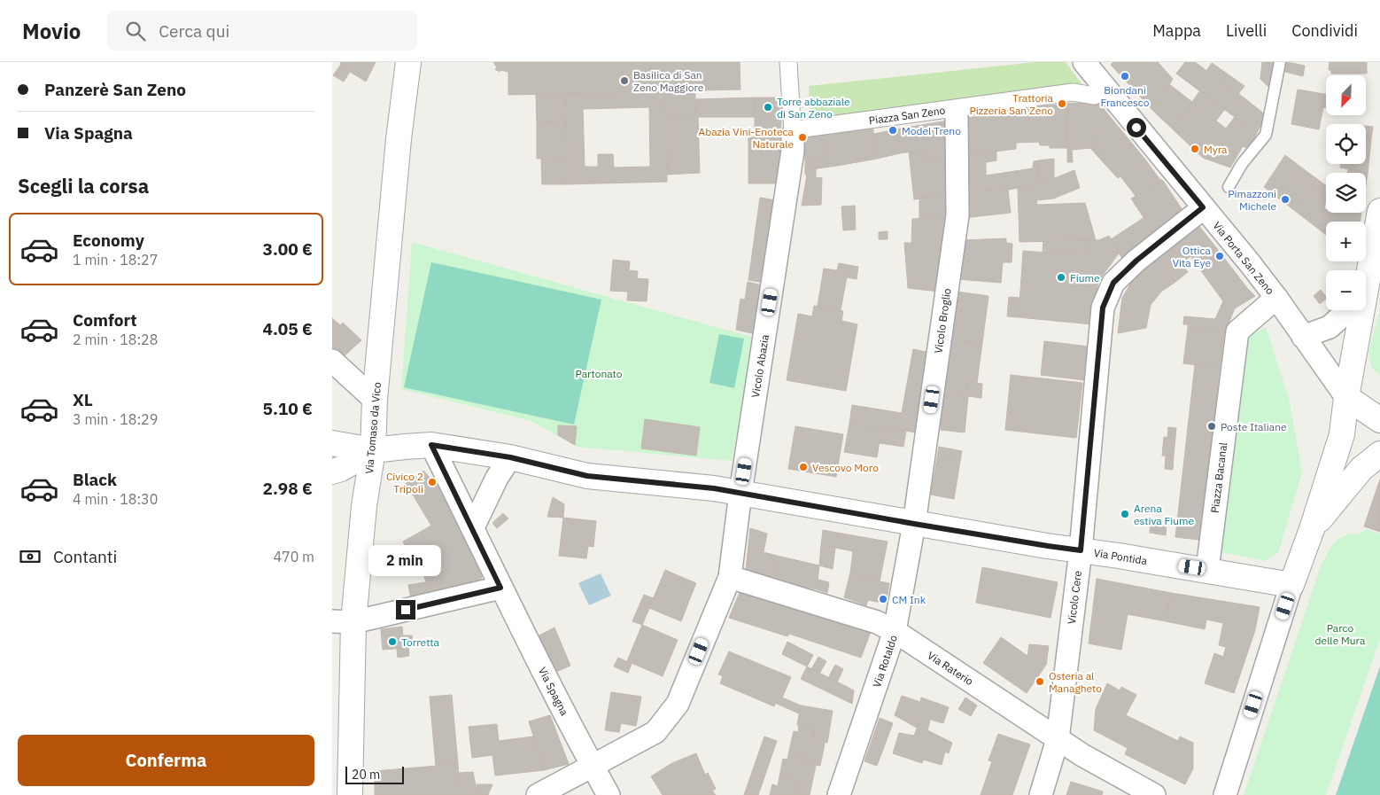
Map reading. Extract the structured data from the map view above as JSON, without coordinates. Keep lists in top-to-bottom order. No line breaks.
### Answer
{"streets":{"street":["Piazza San Zeno","Via Porta San Zeno","Vicolo Broglio","Vicolo Abazia","Via Tomaso da Vico","Piazza Bacanal","Via Pontida","Vicolo Cere","Via Rotaldo","Via Raterio","Via Spagna"]},"crossings":[["Piazza San Zeno","Vicolo Abazia"],["Via Porta San Zeno","Piazza Bacanal"],["Via Porta San Zeno","Vicolo Cere"],["Vicolo Broglio","Via Pontida"],["Vicolo Broglio","Via Rotaldo"],["Vicolo Abazia","Via Pontida"],["Vicolo Abazia","Via Raterio"],["Vicolo Abazia","Via Spagna"],["Via Tomaso da Vico","Via Pontida"],["Piazza Bacanal","Via Pontida"],["Via Pontida","Vicolo Cere"],["Via Pontida","Via Rotaldo"],["Via Pontida","Via Spagna"],["Vicolo Cere","Via Raterio"],["Via Rotaldo","Via Raterio"]],"parks":["Partonato","Parco delle Mura"],"places":["Biondani Francesco","Basilica di San Zeno Maggiore","Trattoria Pizzeria San Zeno","Torre abbaziale di San Zeno","Model Treno","Abazia Vini-Enoteca Naturale","Myra","Pimazzoni Michele","Ottica Vita Eye","Fiume","Poste Italiane","Vescovo Moro","Civico 2 Tripoli","Arena estiva Fiume","CM Ink","Torretta","Osteria al Managheto"],"scale_bar":"20 m","north":"bottom left","page":{"header":"Movio","search":"Cerca qui","nav":["Mappa","Livelli","Condividi"],"banner":["Panzerè San Zeno","Via Spagna"],"map_buttons":["+","−"],"heading":"Scegli la corsa","list":[{"name":"Economy","note":"1 min · 18:27","value":"3.00 €"},{"name":"Comfort","note":"2 min · 18:28","value":"4.05 €"},{"name":"XL","note":"3 min · 18:29","value":"5.10 €"},{"name":"Black","note":"4 min · 18:30","value":"2.98 €"}],"pay":["Contanti","470 m"],"bubble":"2 min","buttons":"Conferma","scale":"20 m"}}
